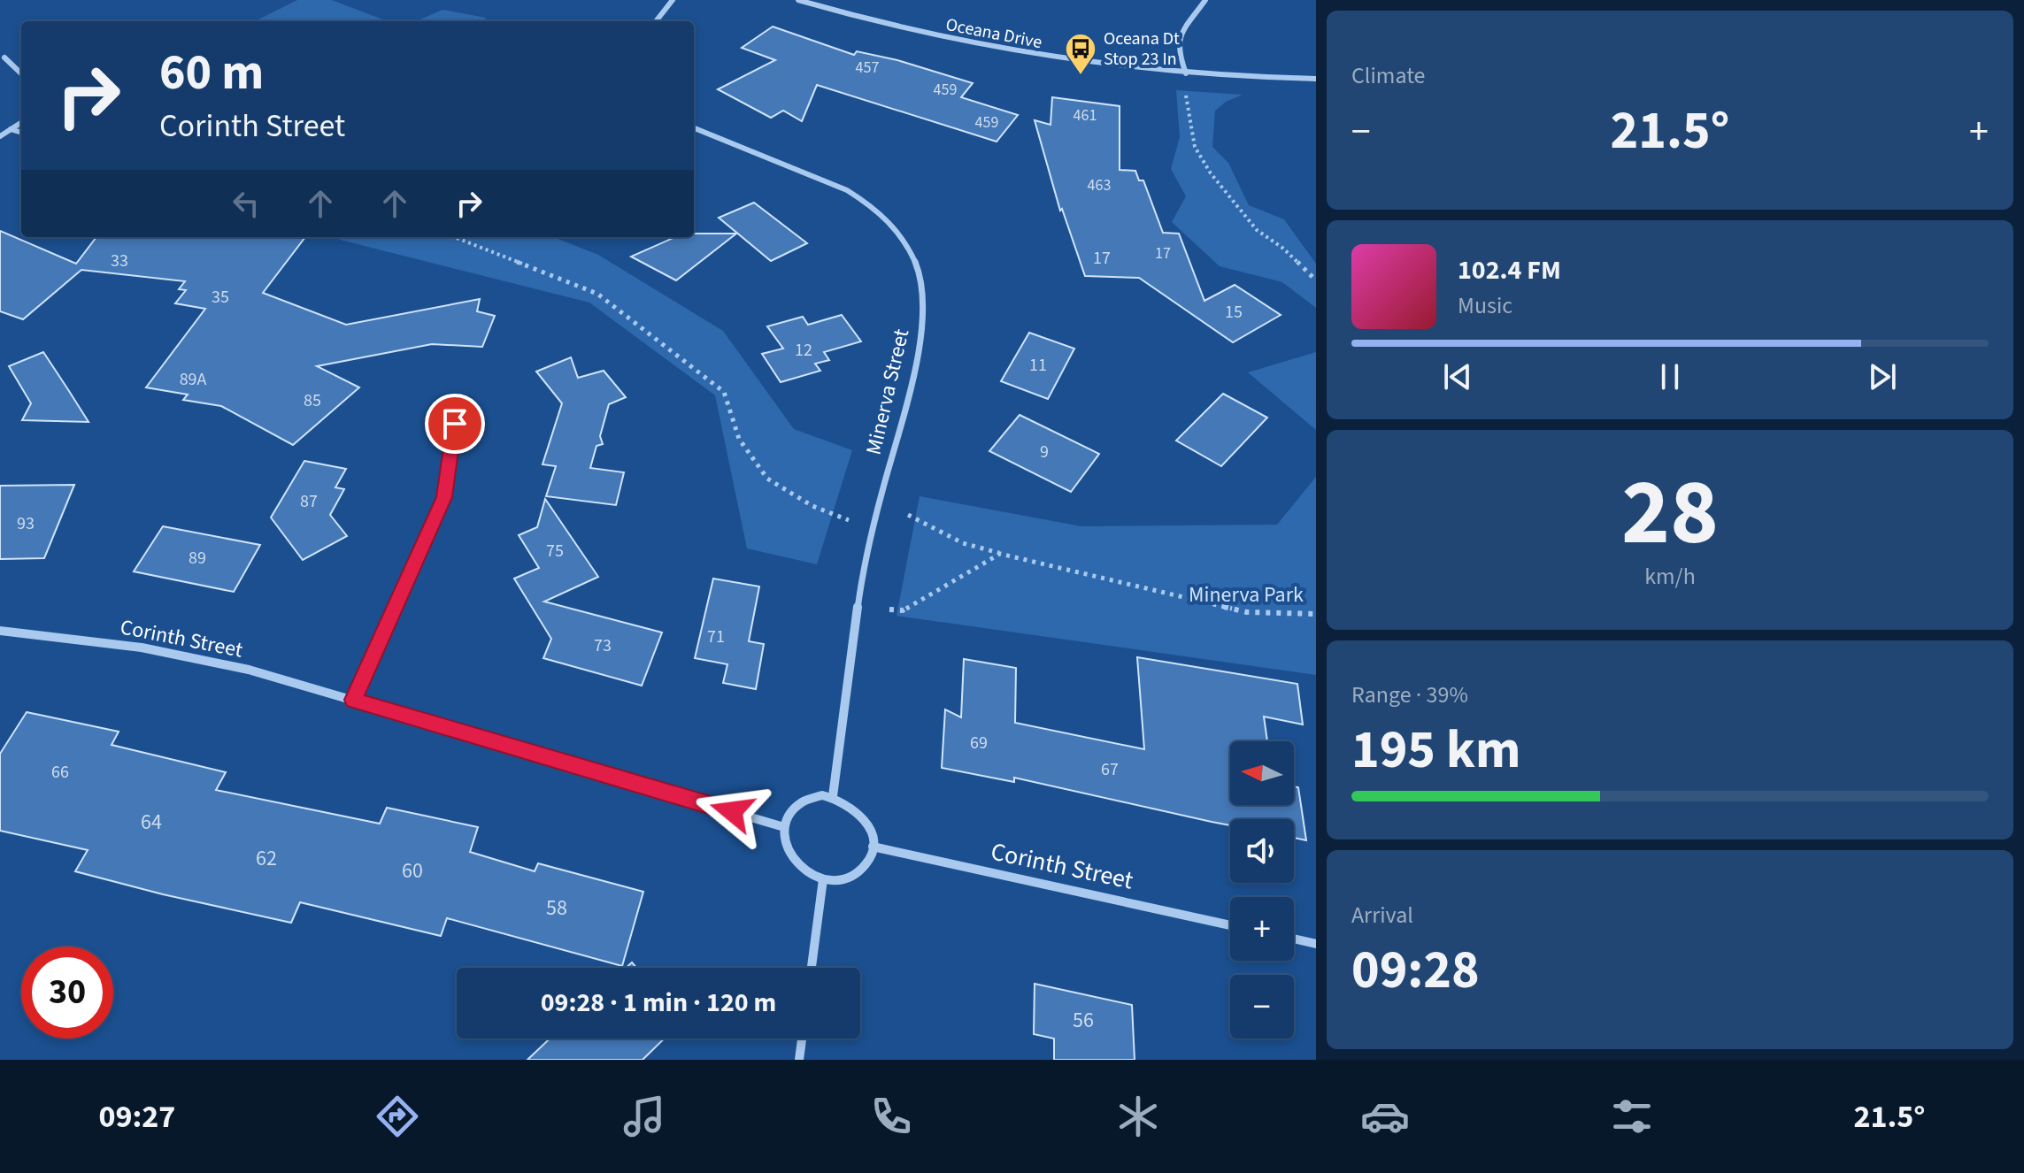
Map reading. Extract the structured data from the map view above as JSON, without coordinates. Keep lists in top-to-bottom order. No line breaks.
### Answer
{"streets":{"street":["Oceana Drive","Minerva Street","Corinth Street"]},"crossings":[["Minerva Street","Corinth Street"]],"parks":["Minerva Park"],"places":{"bus stop":["Oceana Dt Stop 23 In"]},"house_numbers":["457","459","461","459","463","17","17","33","35","15","12","11","89A","85","9","87","93","75","89","71","73","69","67","66","64","62","60","58","56"],"north":"left","page":{"tile":["Climate",["28","km/h"],["Range · 39%","195 km"],["Arrival","09:28"]],"turn":["60 m","Corinth Street"],"heat":["−","21.5°","+"],"song":["102.4 FM","Music"],"map_buttons":["+","−"],"limit":"30","trip":"09:28 · 1 min · 120 m","tabs":["09:27","21.5°"]}}
